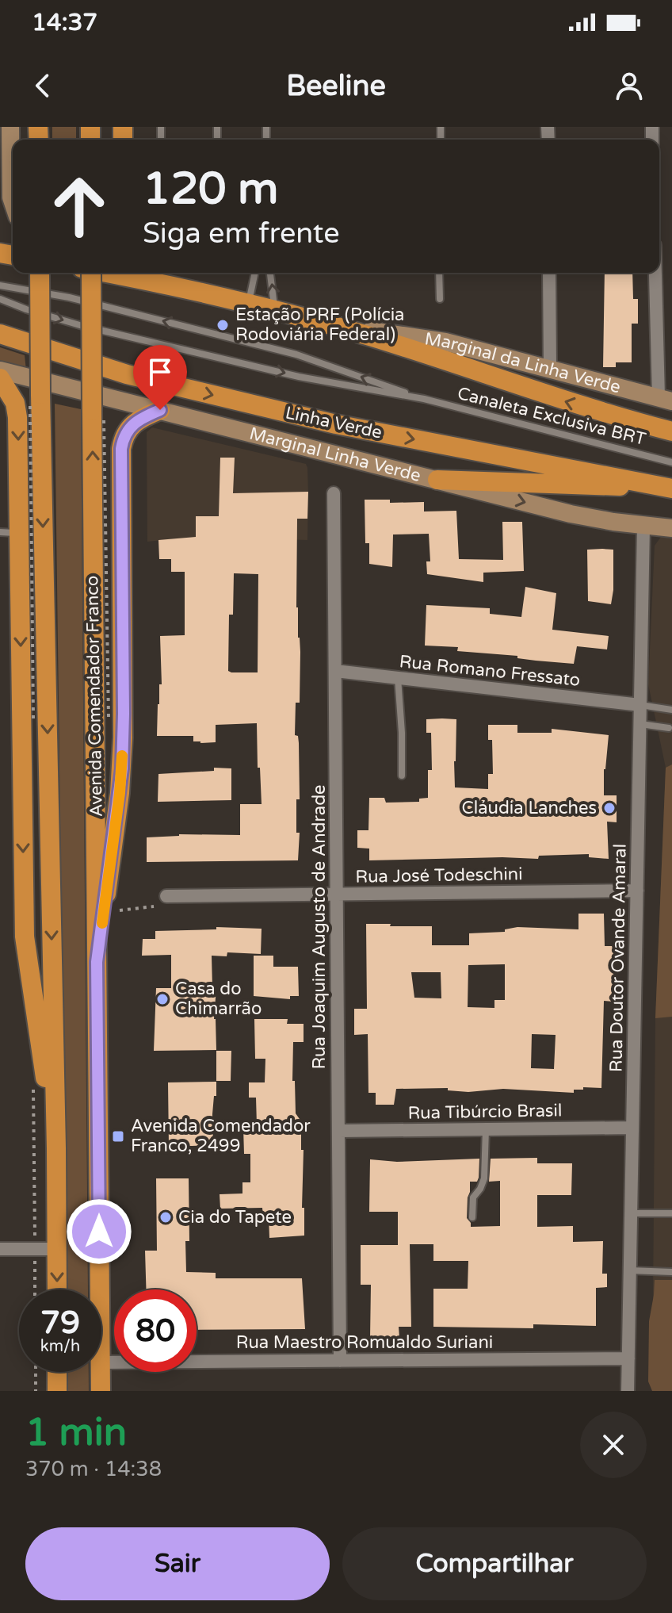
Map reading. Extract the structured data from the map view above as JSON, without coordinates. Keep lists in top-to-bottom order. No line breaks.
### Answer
{"streets":{"highway":["Linha Verde","Avenida Comendador Franco"],"main road":["Marginal da Linha Verde","Marginal Linha Verde"],"street":["Rua Romano Fressato","Rua José Todeschini","Rua Joaquim Augusto de Andrade","Rua Doutor Ovande Amaral","Rua Tibúrcio Brasil","Rua Maestro Romualdo Suriani"],"lane":["Canaleta Exclusiva BRT"]},"crossings":[["Marginal Linha Verde","Rua Doutor Ovande Amaral"],["Rua Romano Fressato","Rua Joaquim Augusto de Andrade"],["Rua Romano Fressato","Rua Doutor Ovande Amaral"],["Rua José Todeschini","Rua Joaquim Augusto de Andrade"],["Rua José Todeschini","Rua Doutor Ovande Amaral"],["Rua Joaquim Augusto de Andrade","Rua Tibúrcio Brasil"],["Rua Joaquim Augusto de Andrade","Rua Maestro Romualdo Suriani"],["Rua Doutor Ovande Amaral","Rua Tibúrcio Brasil"],["Rua Doutor Ovande Amaral","Rua Maestro Romualdo Suriani"]],"places":{"other":["Estação PRF (Polícia Rodoviária Federal)","Cláudia Lanches","Casa do Chimarrão","Cia do Tapete"],"transit":["Avenida Comendador Franco, 2499"]},"page":{"status":"14:37","header":"Beeline","turn":["120 m","Siga em frente"],"speed":"79 km/h","limit":"80","heading":["1 min","370 m · 14:38"],"buttons":["Sair","Compartilhar"]}}
